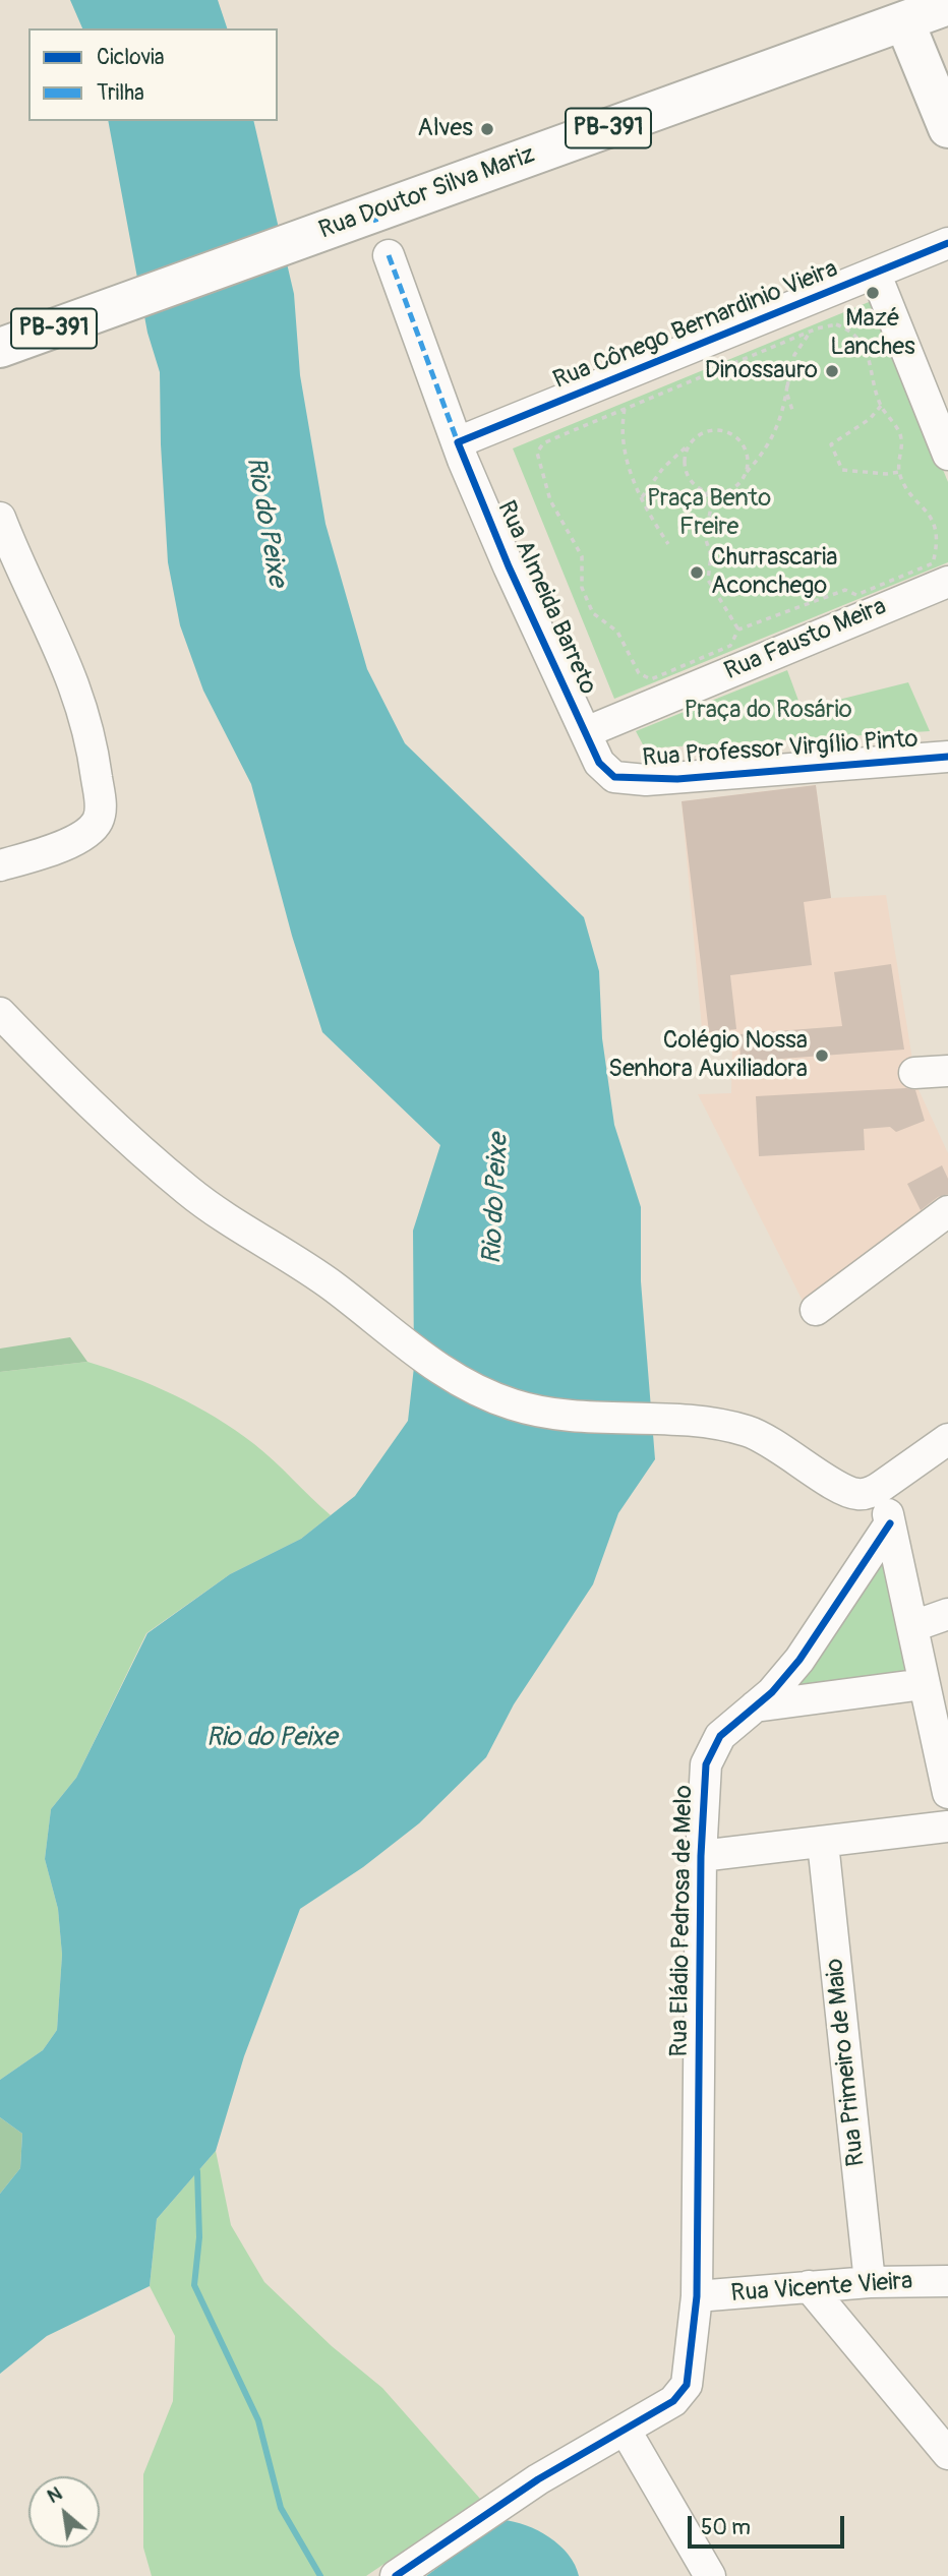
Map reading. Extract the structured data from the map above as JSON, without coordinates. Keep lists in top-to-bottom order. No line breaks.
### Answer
{"streets":{"main road":["PB-391","Rua Doutor Silva Mariz"],"street":["Rua Cônego Bernardinio Vieira","Rua Almeida Barreto","Rua Fausto Meira","Rua Professor Virgílio Pinto","Rua Eládio Pedrosa de Melo","Rua Primeiro de Maio","Rua Vicente Vieira"]},"crossings":[["Rua Almeida Barreto","Rua Fausto Meira"],["Rua Almeida Barreto","Rua Professor Virgílio Pinto"],["Rua Eládio Pedrosa de Melo","Rua Vicente Vieira"],["Rua Primeiro de Maio","Rua Vicente Vieira"]],"water":["Rio do Peixe"],"parks":["Praça Bento Freire","Praça do Rosário"],"places":["Alves","Mazé Lanches","Dinossauro","Churrascaria Aconchego","Colégio Nossa Senhora Auxiliadora"],"legend":["Ciclovia","Trilha"],"scale_bar":"50 m","north":"top left"}
